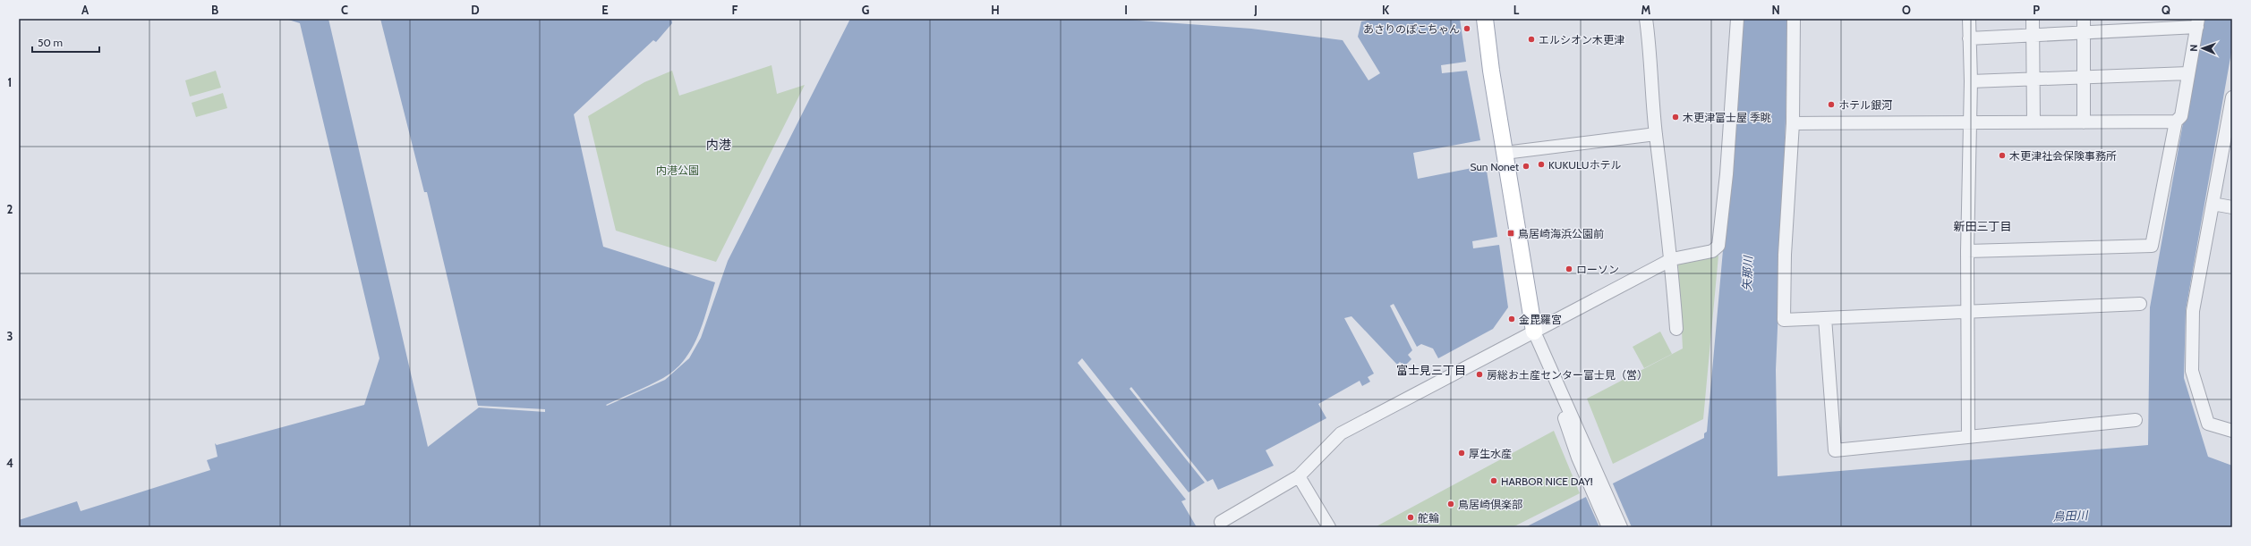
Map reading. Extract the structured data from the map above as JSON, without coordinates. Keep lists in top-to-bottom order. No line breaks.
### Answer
{"districts":["内港","新田三丁目","富士見三丁目"],"water":["矢那川","鳥田川"],"parks":["内港公園"],"places":{"other":["あさりのぽこちゃん","エルシオン木更津","ホテル銀河","木更津富士屋 季眺","木更津社会保険事務所","KUKULUホテル","Sun Nonet","ローソン","金毘羅宮","房総お土産センター富士見（営）","厚生水産","HARBOR NICE DAY!","鳥居崎倶楽部","舵輪"],"transit":["鳥居崎海浜公園前"]},"scale_bar":"50 m","north":"left","grid":{"columns":["A","B","C","D","E","F","G","H","I","J","K","L","M","N","O","P","Q"],"rows":["1","2","3","4"]}}
